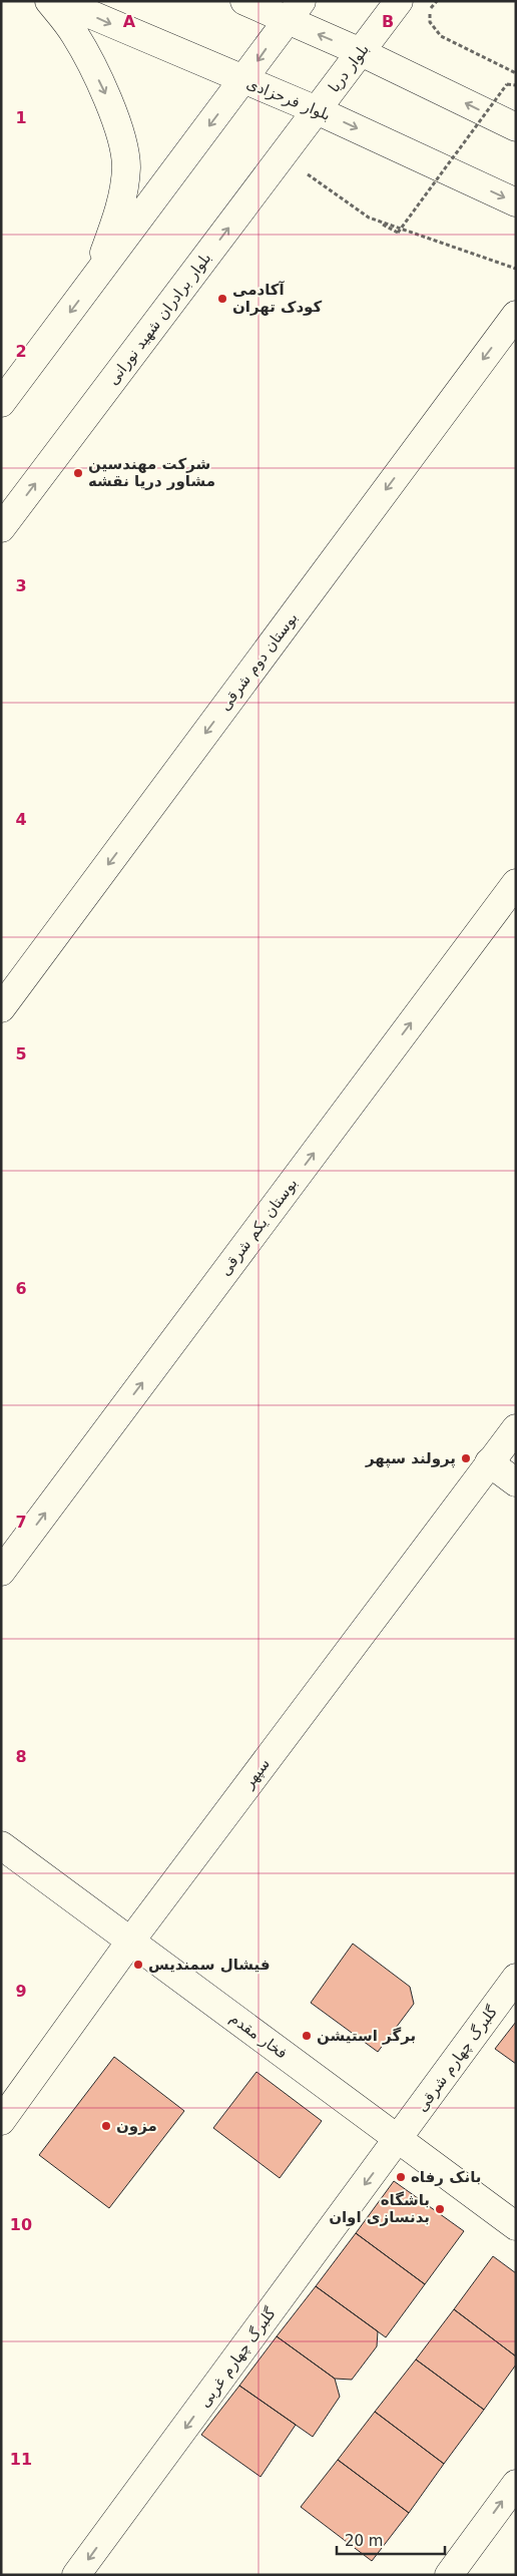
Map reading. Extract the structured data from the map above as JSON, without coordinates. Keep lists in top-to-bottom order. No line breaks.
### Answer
{"streets":{"street":["بلوار دریا","بلوار فرحزادی","بلوار برادران شهید نورانی","بوستان دوم شرقی","بوستان یکم شرقی","سپهر","فخار مقدم","گلبرگ چهارم شرقی","گلبرگ چهارم غربی"]},"crossings":[["بلوار دریا","بلوار فرحزادی"],["بلوار دریا","بلوار برادران شهید نورانی"],["بلوار فرحزادی","بلوار برادران شهید نورانی"],["سپهر","فخار مقدم"],["فخار مقدم","گلبرگ چهارم شرقی"],["فخار مقدم","گلبرگ چهارم غربی"],["گلبرگ چهارم شرقی","گلبرگ چهارم غربی"]],"one_way":["بوستان دوم شرقی","بوستان یکم شرقی","گلبرگ چهارم غربی"],"places":["آکادمی کودک تهران","شرکت مهندسین مشاور دریا نقشه","پرولند سپهر","فیشال سمندیس","برگر استیشن","مزون","بانک رفاه","باشگاه بدنسازی اوان"],"scale_bar":"20 m","grid":{"columns":["A","B"],"rows":["1","2","3","4","5","6","7","8","9","10","11"]}}
